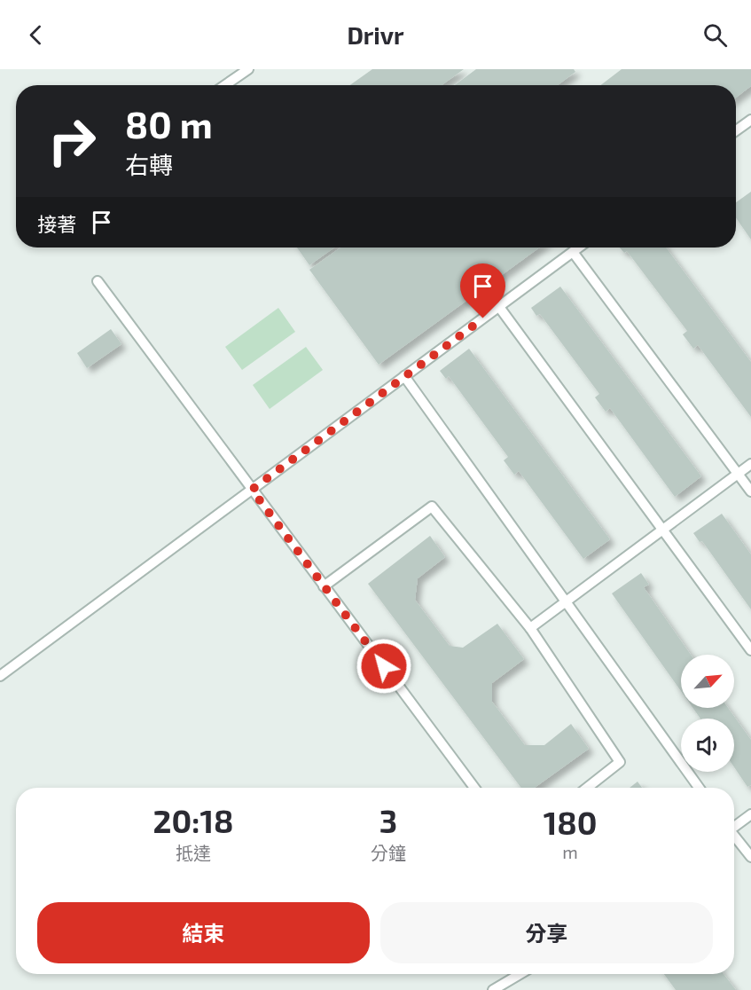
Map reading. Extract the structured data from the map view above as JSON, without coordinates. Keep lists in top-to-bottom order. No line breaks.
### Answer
{"north":"top right","page":{"header":"Drivr","turn":["80 m","右轉"],"then":"接著","eta":["20:18","抵達","3","分鐘","180","m"],"buttons":["結束","分享"]}}
